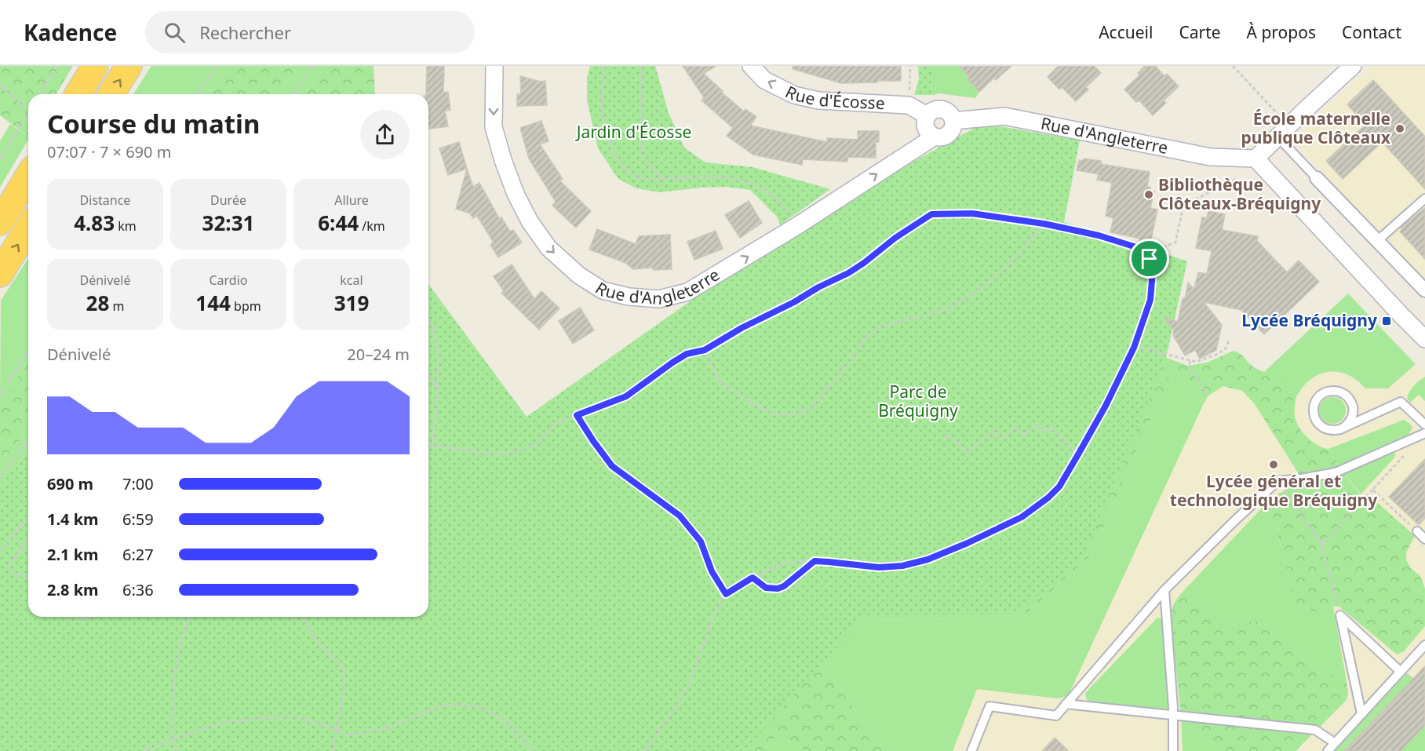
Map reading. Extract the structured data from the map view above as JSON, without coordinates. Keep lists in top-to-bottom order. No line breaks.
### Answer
{"streets":{"street":["Rue d'Écosse","Rue d'Angleterre"]},"crossings":[["Rue d'Écosse","Rue d'Angleterre"]],"one_way":["Rue d'Écosse"],"parks":["Jardin d'Écosse","Parc de Bréquigny"],"places":{"other":["École maternelle publique Clôteaux","Bibliothèque Clôteaux-Bréquigny","Lycée général et technologique Bréquigny"],"transit":["Lycée Bréquigny"]},"page":{"header":"Kadence","search":"Rechercher","nav":["Accueil","Carte","À propos","Contact"],"heading":["Course du matin","07:07 · 7 × 690 m"],"stats":[["Distance","4.83 km"],["Durée","32:31"],["Allure","6:44 /km"],["Dénivelé","28 m"],["Cardio","144 bpm"],["kcal","319"]],"chart":["Dénivelé","20–24 m"],"list":[{"name":"690 m","note":"7:00"},{"name":"1.4 km","note":"6:59"},{"name":"2.1 km","note":"6:27"},{"name":"2.8 km","note":"6:36"}]}}
